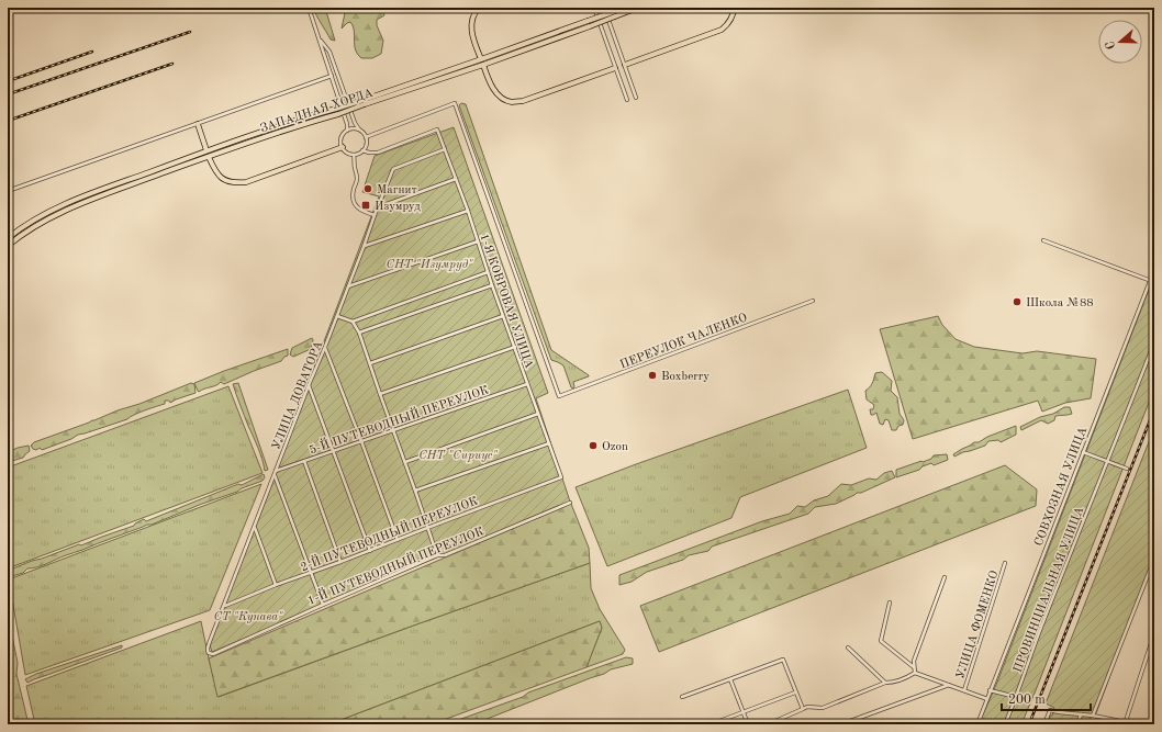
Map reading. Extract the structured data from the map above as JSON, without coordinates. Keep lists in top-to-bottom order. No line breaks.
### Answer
{"streets":{"highway":["ЗАПАДНАЯ ХОРДА"],"street":["1-Я КОВРОВАЯ УЛИЦА","ПЕРЕУЛОК ЧАЛЕНКО","УЛИЦА ДОВАТОРА","5-Й ПУТЕВОДНЫЙ ПЕРЕУЛОК","СОВХОЗНАЯ УЛИЦА","2-Й ПУТЕВОДНЫЙ ПЕРЕУЛОК","1-Й ПУТЕВОДНЫЙ ПЕРЕУЛОК","ПРОВИНЦИАЛЬНАЯ УЛИЦА","УЛИЦА ФОМЕНКО"]},"crossings":[["1-Я КОВРОВАЯ УЛИЦА","ПЕРЕУЛОК ЧАЛЕНКО"],["1-Я КОВРОВАЯ УЛИЦА","УЛИЦА ДОВАТОРА"],["1-Я КОВРОВАЯ УЛИЦА","5-Й ПУТЕВОДНЫЙ ПЕРЕУЛОК"],["1-Я КОВРОВАЯ УЛИЦА","2-Й ПУТЕВОДНЫЙ ПЕРЕУЛОК"],["УЛИЦА ДОВАТОРА","5-Й ПУТЕВОДНЫЙ ПЕРЕУЛОК"],["УЛИЦА ДОВАТОРА","2-Й ПУТЕВОДНЫЙ ПЕРЕУЛОК"],["УЛИЦА ДОВАТОРА","1-Й ПУТЕВОДНЫЙ ПЕРЕУЛОК"]],"parks":["СНТ \"Изумруд\"","СНТ \"Сириус\"","СТ \"Купава\""],"places":{"other":["Магнит","Школа №88","Boxberry","Ozon"],"transit":["Изумруд"]},"scale_bar":"200 m","north":"left"}
